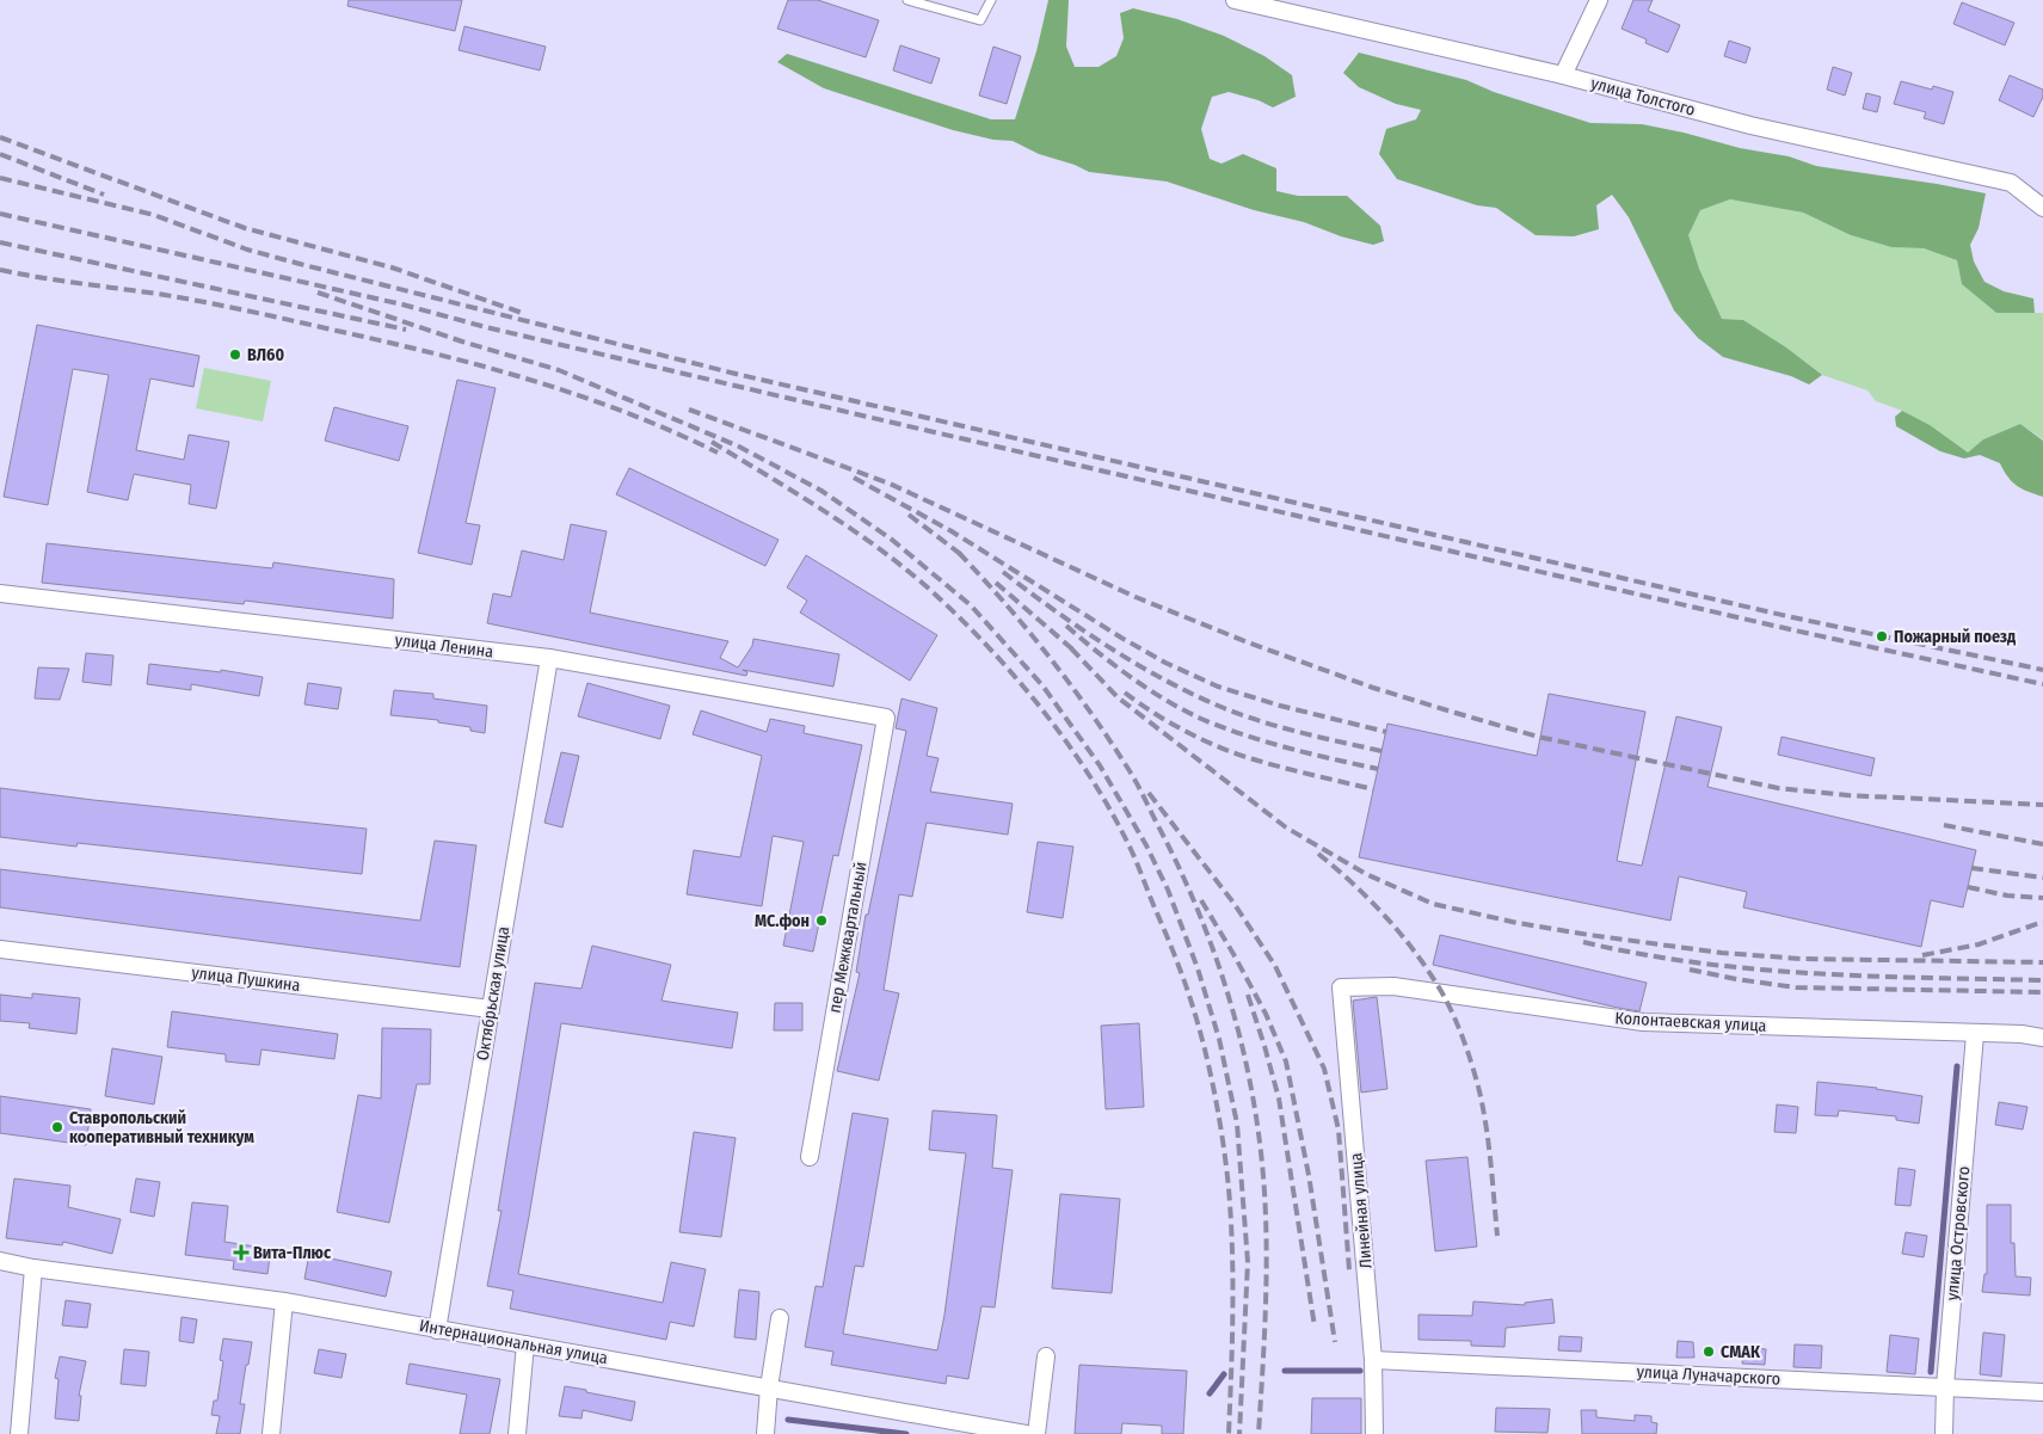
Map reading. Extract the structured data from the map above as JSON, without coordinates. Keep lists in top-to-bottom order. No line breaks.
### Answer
{"streets":{"street":["улица Толстого","улица Ленина","пер Межквартальный","улица Пушкина","Октябрьская улица","Колонтаевская улица","Линейная улица","улица Островского","Интернациональная улица","улица Луначарского"]},"crossings":[["улица Ленина","пер Межквартальный"],["улица Ленина","Октябрьская улица"],["улица Пушкина","Октябрьская улица"],["Октябрьская улица","Интернациональная улица"],["Колонтаевская улица","Линейная улица"],["Колонтаевская улица","улица Островского"],["Линейная улица","улица Луначарского"],["улица Островского","улица Луначарского"]],"places":{"other":["ВЛ60","Пожарный поезд","МС.фон","Ставропольский кооперативный техникум","СМАК"],"health":["Вита-Плюс"]}}
